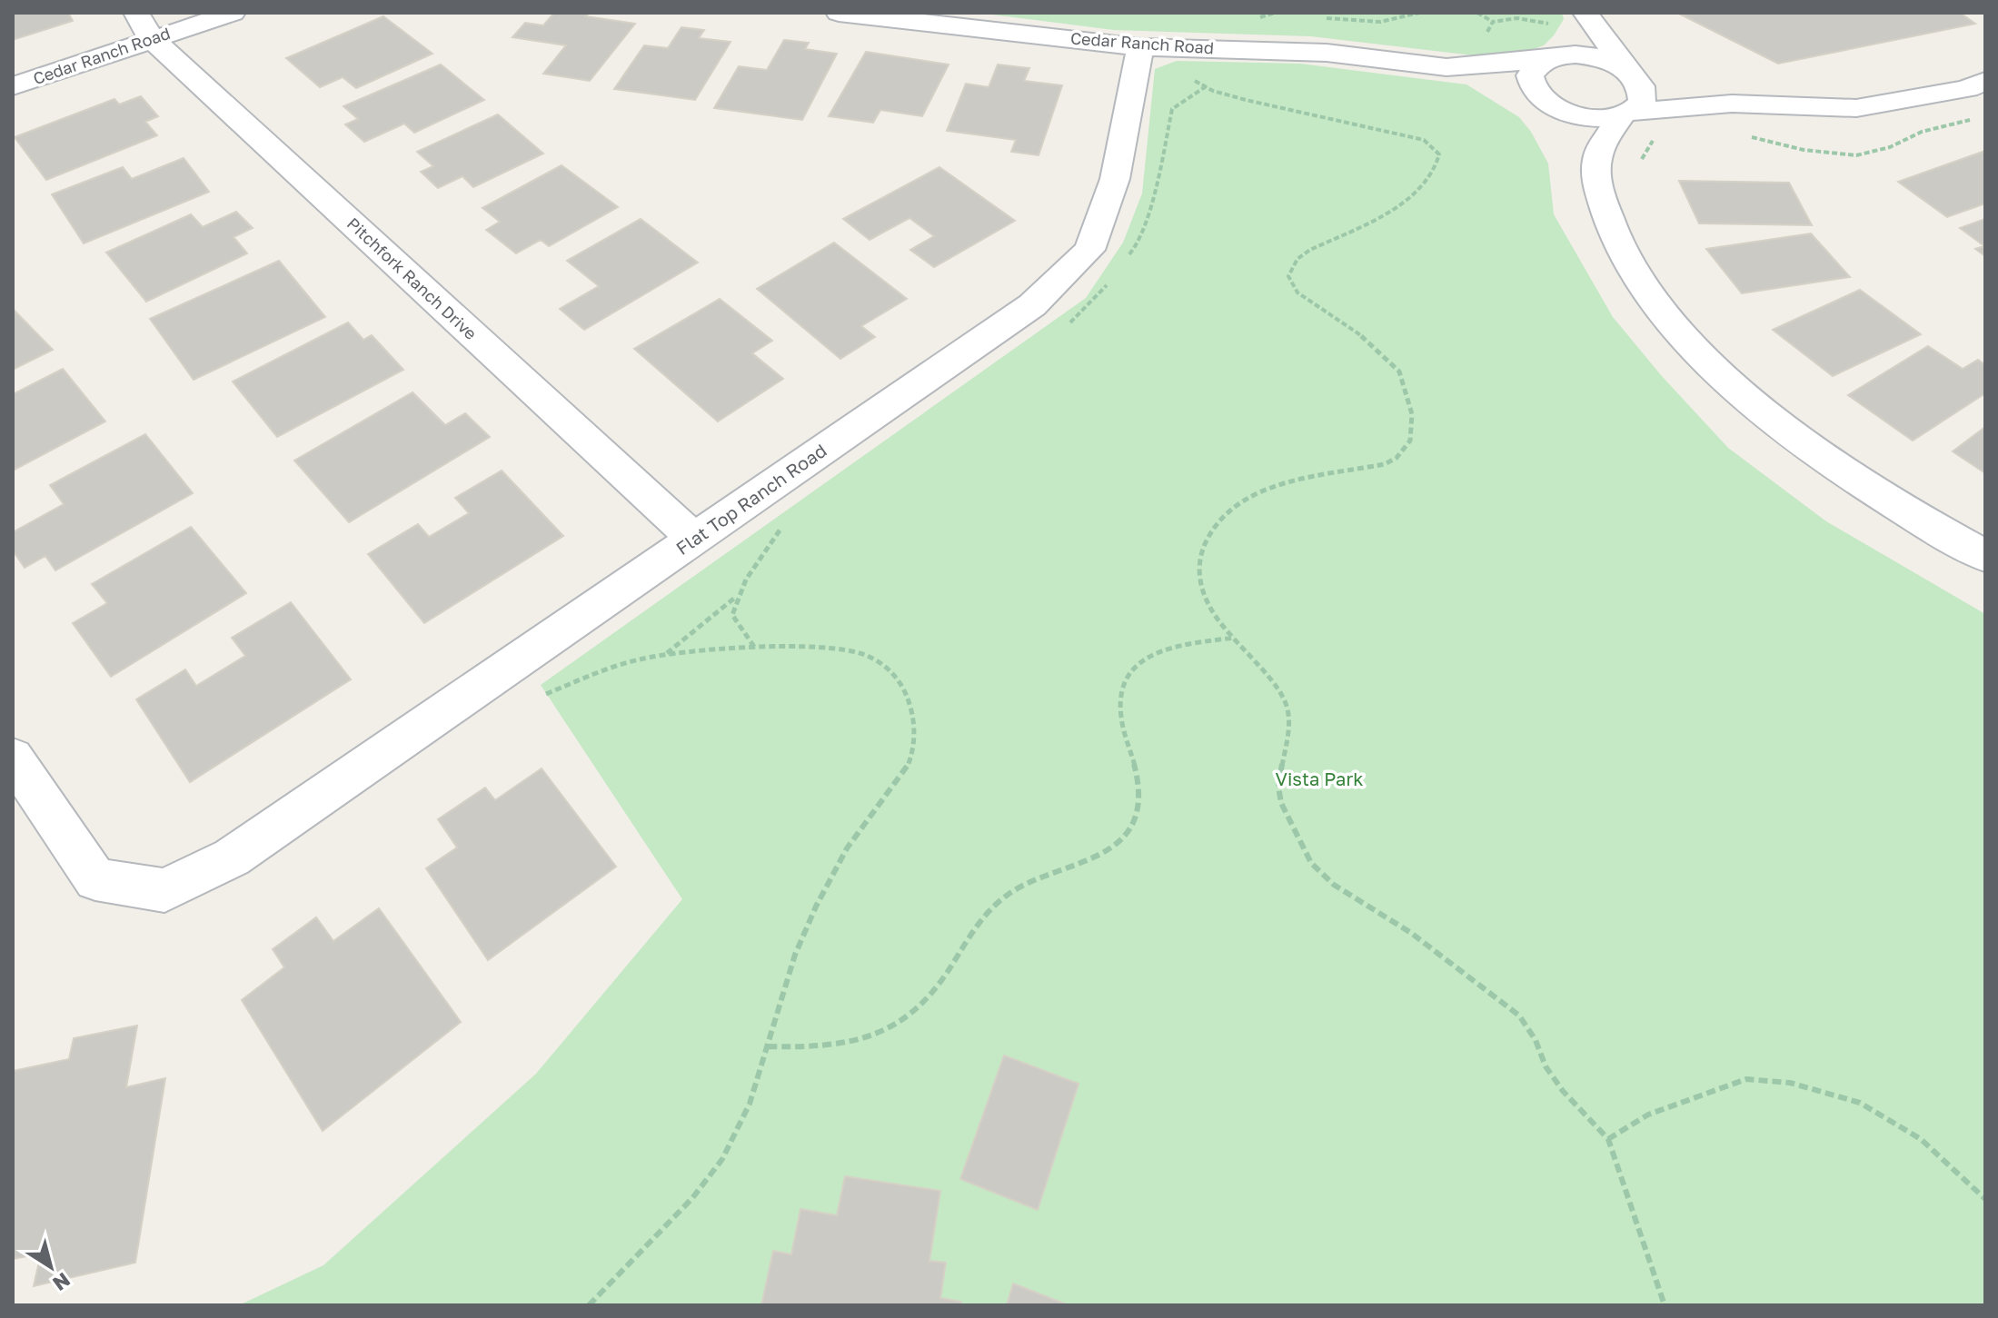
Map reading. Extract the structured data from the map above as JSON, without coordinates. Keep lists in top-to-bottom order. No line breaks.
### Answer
{"streets":{"street":["Cedar Ranch Road","Pitchfork Ranch Drive","Flat Top Ranch Road"]},"crossings":[["Cedar Ranch Road","Pitchfork Ranch Drive"],["Cedar Ranch Road","Flat Top Ranch Road"],["Pitchfork Ranch Drive","Flat Top Ranch Road"]],"parks":["Vista Park"],"north":"bottom right"}
